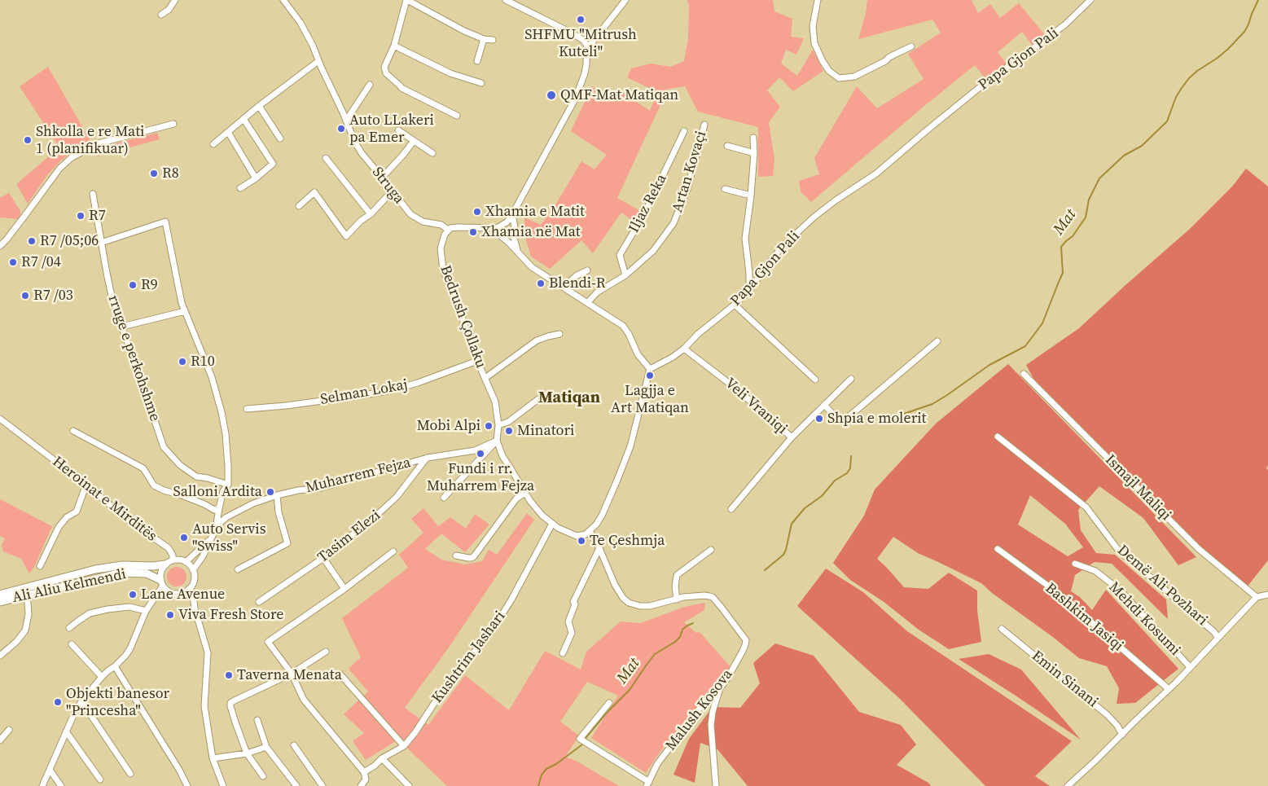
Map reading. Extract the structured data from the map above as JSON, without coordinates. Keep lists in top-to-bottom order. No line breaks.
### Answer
{"streets":{"main road":["Ali Aliu Kelmendi"],"street":["Papa Gjon Pali","Artan Kovaçi","Struga","Iljaz Reka","Bedrush Çollaku","rruge e perkohshme","Selman Lokaj","Veli Vraniqi","Muharrem Fejza","Ismajl Maliqi","Heroinat e Mirditës","Tasim Elezi","Demë Ali Pozhari","Bashkim Jasiqi","Mehdi Kosumi","Kushtrim Jashari","Emin Sinani","Malush Kosova"]},"crossings":[["Papa Gjon Pali","Veli Vraniqi"],["Artan Kovaçi","Iljaz Reka"],["Struga","Bedrush Çollaku"],["Bedrush Çollaku","Selman Lokaj"],["Bedrush Çollaku","Muharrem Fejza"],["Muharrem Fejza","Heroinat e Mirditës"],["Muharrem Fejza","Tasim Elezi"],["Muharrem Fejza","Ali Aliu Kelmendi"],["Heroinat e Mirditës","Ali Aliu Kelmendi"]],"districts":["Matiqan"],"water":["Mat"],"places":["SHFMU \"Mitrush Kuteli\"","QMF-Mat Matiqan","Auto LLakeri pa Emer","Shkolla e re Mati 1 (planifikuar)","R8","Xhamia e Matit","R7","Xhamia në Mat","R7 /05;06","R7 /04","Blendi-R","R9","R7 /03","R10","Lagjja e Art Matiqan","Shpia e molerit","Mobi Alpi","Minatori","Fundi i rr. Muharrem Fejza","Salloni Ardita","Auto Servis \"Swiss\"","Te Çeshmja","Lane Avenue","Viva Fresh Store","Taverna Menata","Objekti banesor \"Princesha\""]}
